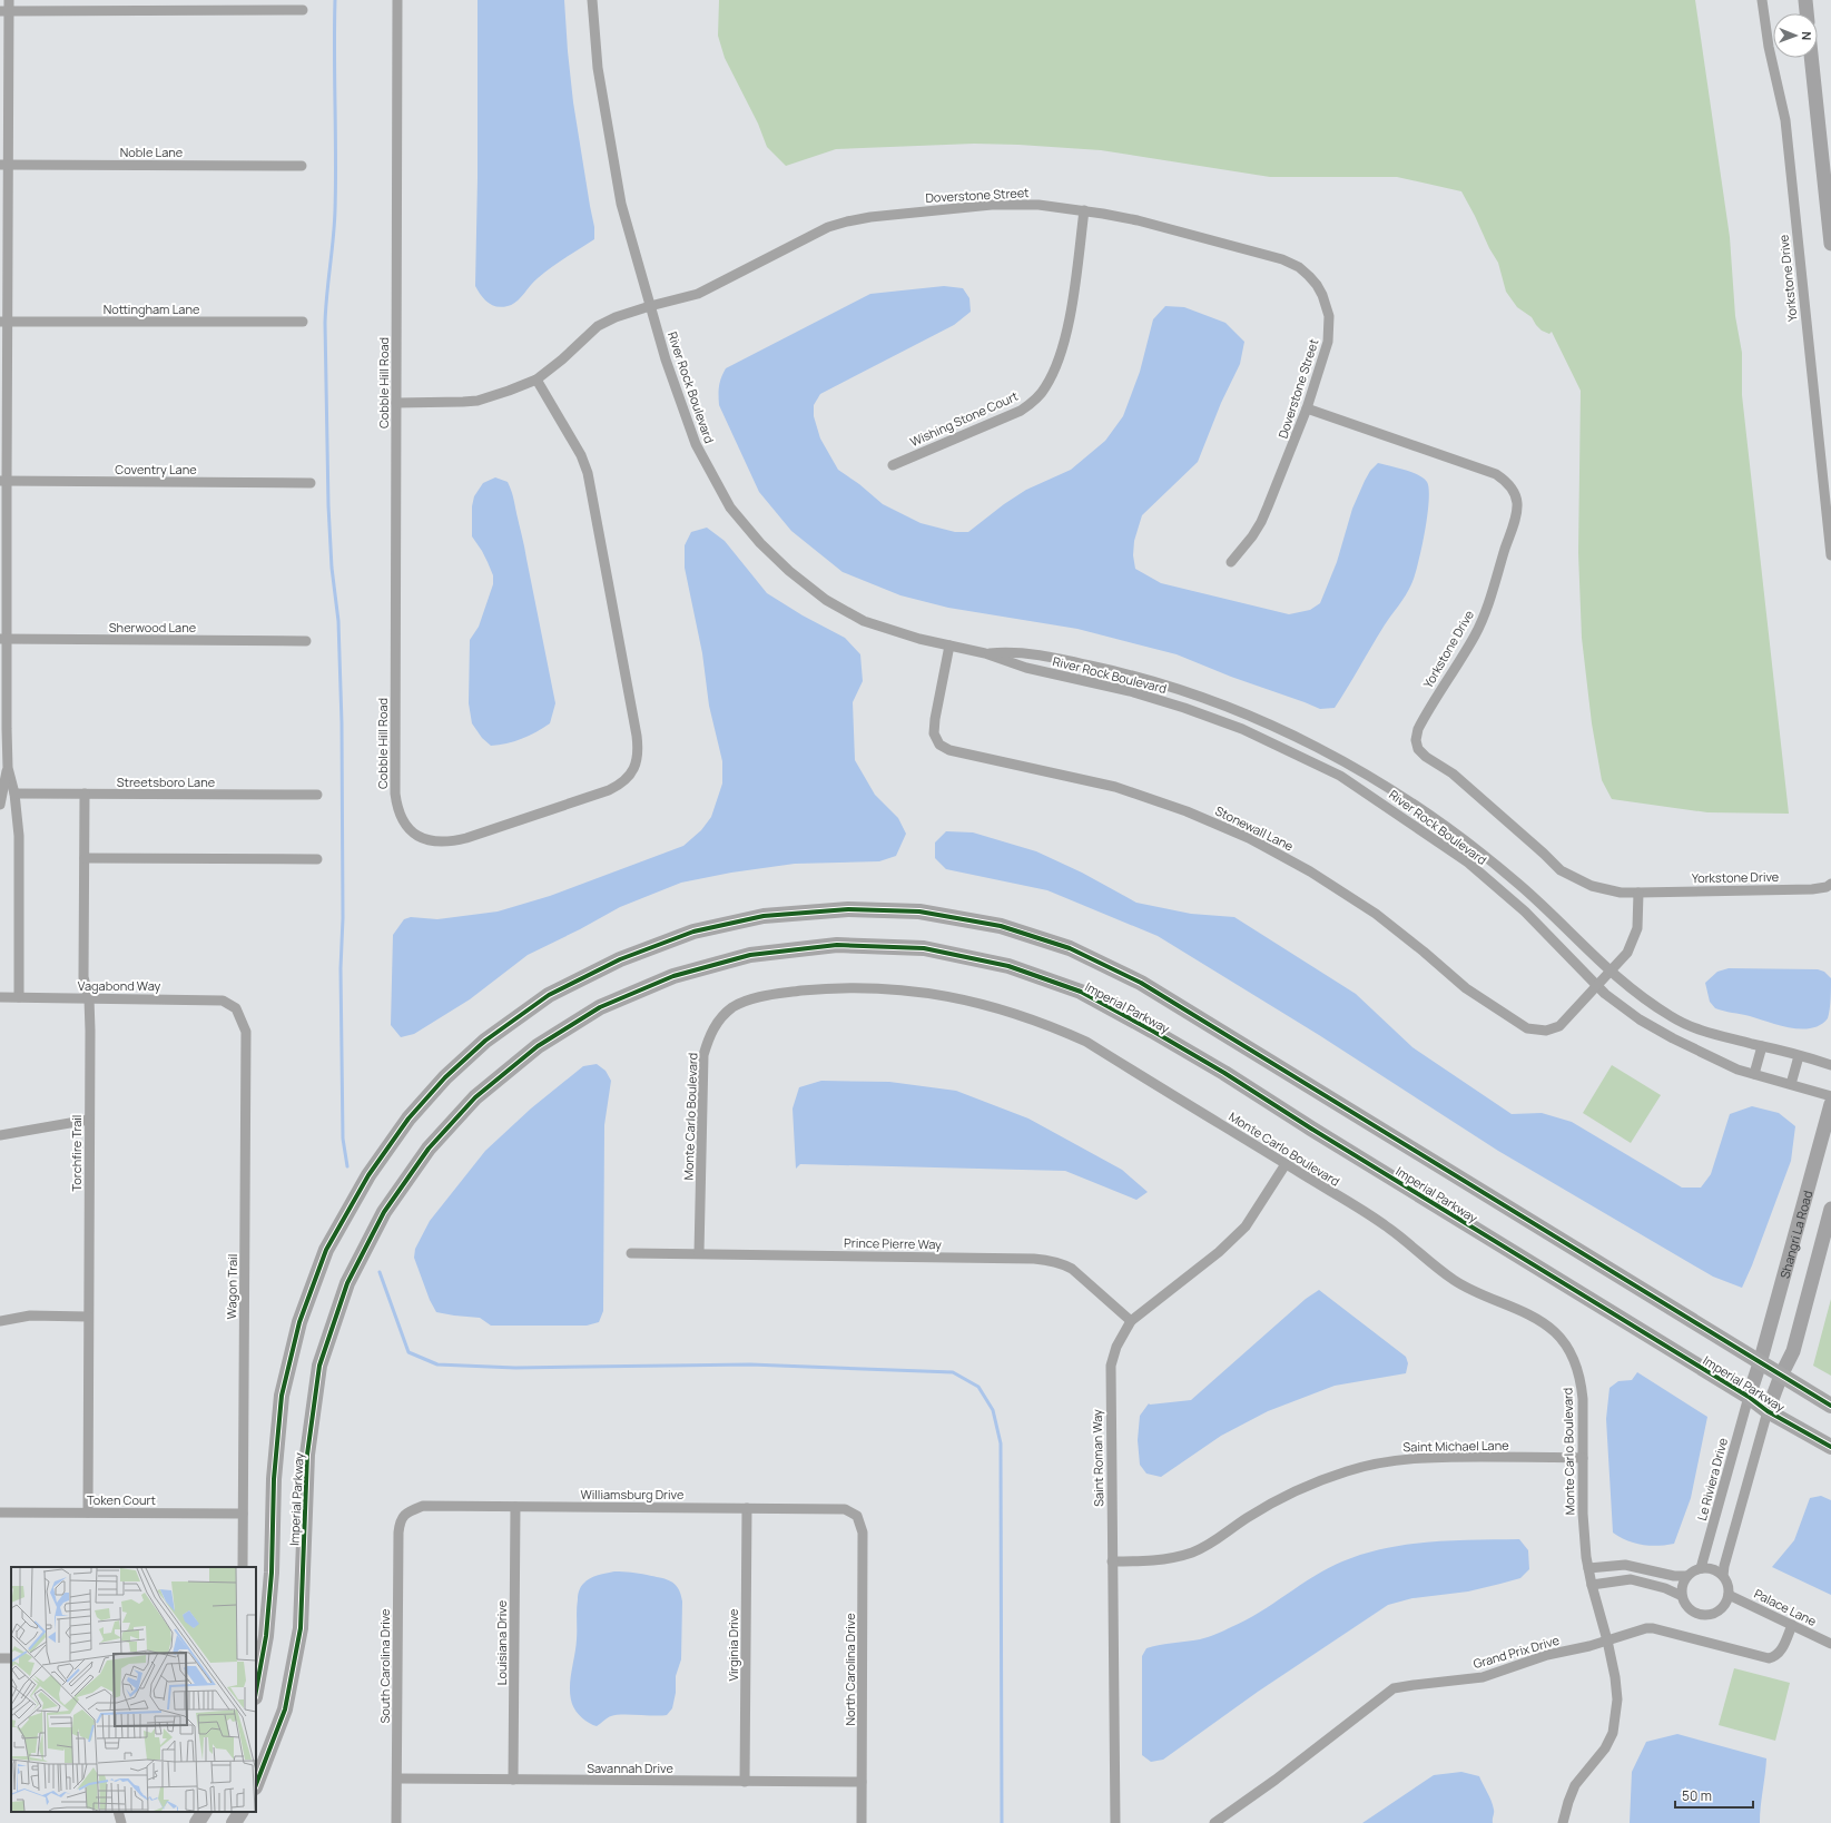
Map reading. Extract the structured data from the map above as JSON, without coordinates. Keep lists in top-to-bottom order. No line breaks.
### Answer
{"streets":{"main road":["Imperial Parkway"],"street":["Noble Lane","Doverstone Street","Yorkstone Drive","Nottingham Lane","Cobble Hill Road","River Rock Boulevard","Wishing Stone Court","Coventry Lane","Sherwood Lane","Streetsboro Lane","Stonewall Lane","Vagabond Way","Monte Carlo Boulevard","Torchfire Trail","Shangri La Road","Prince Pierre Way","Wagon Trail","Saint Michael Lane","Saint Roman Way","Le Riviera Drive","Williamsburg Drive","Token Court","Palace Lane","Louisiana Drive","Virginia Drive","Grand Prix Drive","South Carolina Drive","North Carolina Drive","Savannah Drive"]},"crossings":[["Doverstone Street","Yorkstone Drive"],["Doverstone Street","Cobble Hill Road"],["Doverstone Street","River Rock Boulevard"],["Doverstone Street","Wishing Stone Court"],["River Rock Boulevard","Stonewall Lane"],["Streetsboro Lane","Torchfire Trail"],["Vagabond Way","Torchfire Trail"],["Vagabond Way","Wagon Trail"],["Imperial Parkway","Shangri La Road"],["Imperial Parkway","Le Riviera Drive"],["Monte Carlo Boulevard","Prince Pierre Way"],["Monte Carlo Boulevard","Saint Michael Lane"],["Monte Carlo Boulevard","Saint Roman Way"],["Monte Carlo Boulevard","Grand Prix Drive"],["Torchfire Trail","Token Court"],["Shangri La Road","Le Riviera Drive"],["Prince Pierre Way","Saint Roman Way"],["Wagon Trail","Token Court"],["Saint Michael Lane","Saint Roman Way"],["Le Riviera Drive","Palace Lane"],["Williamsburg Drive","Louisiana Drive"],["Williamsburg Drive","Virginia Drive"],["Williamsburg Drive","South Carolina Drive"],["Williamsburg Drive","North Carolina Drive"],["Palace Lane","Grand Prix Drive"],["Louisiana Drive","Savannah Drive"],["Virginia Drive","Savannah Drive"],["South Carolina Drive","Savannah Drive"],["North Carolina Drive","Savannah Drive"]],"scale_bar":"50 m","north":"right"}
